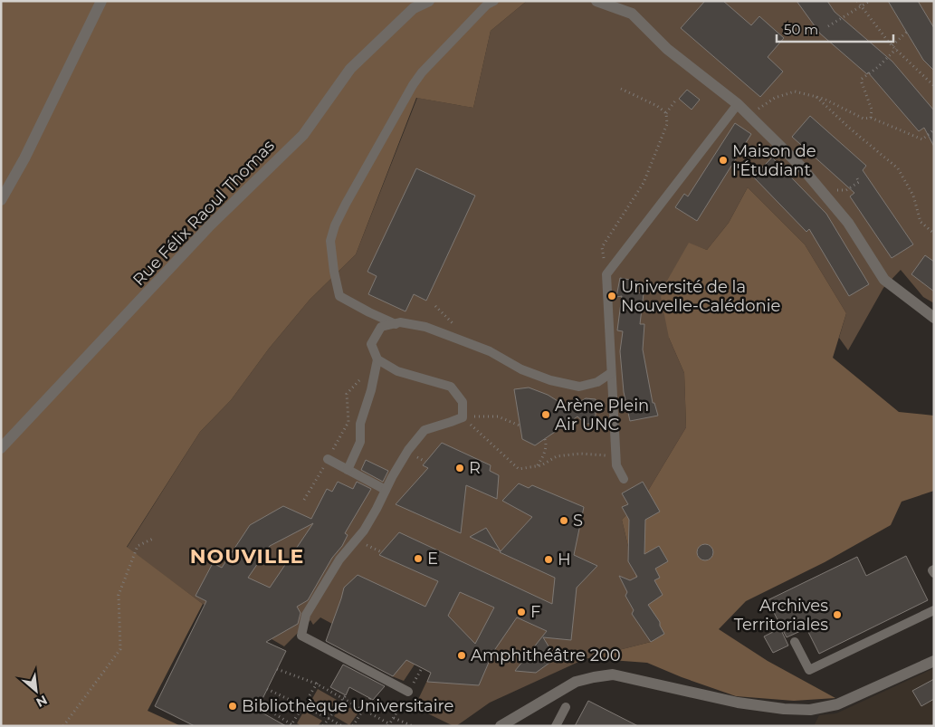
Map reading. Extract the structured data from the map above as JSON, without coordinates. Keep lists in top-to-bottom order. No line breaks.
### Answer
{"streets":{"street":["Rue Félix Raoul Thomas"]},"districts":["NOUVILLE"],"places":["Maison de l'Étudiant","Université de la Nouvelle-Calédonie","Arène Plein Air UNC","R","S","E","H","F","Archives Territoriales","Amphithéâtre 200","Bibliothèque Universitaire"],"scale_bar":"50 m","north":"bottom right"}
